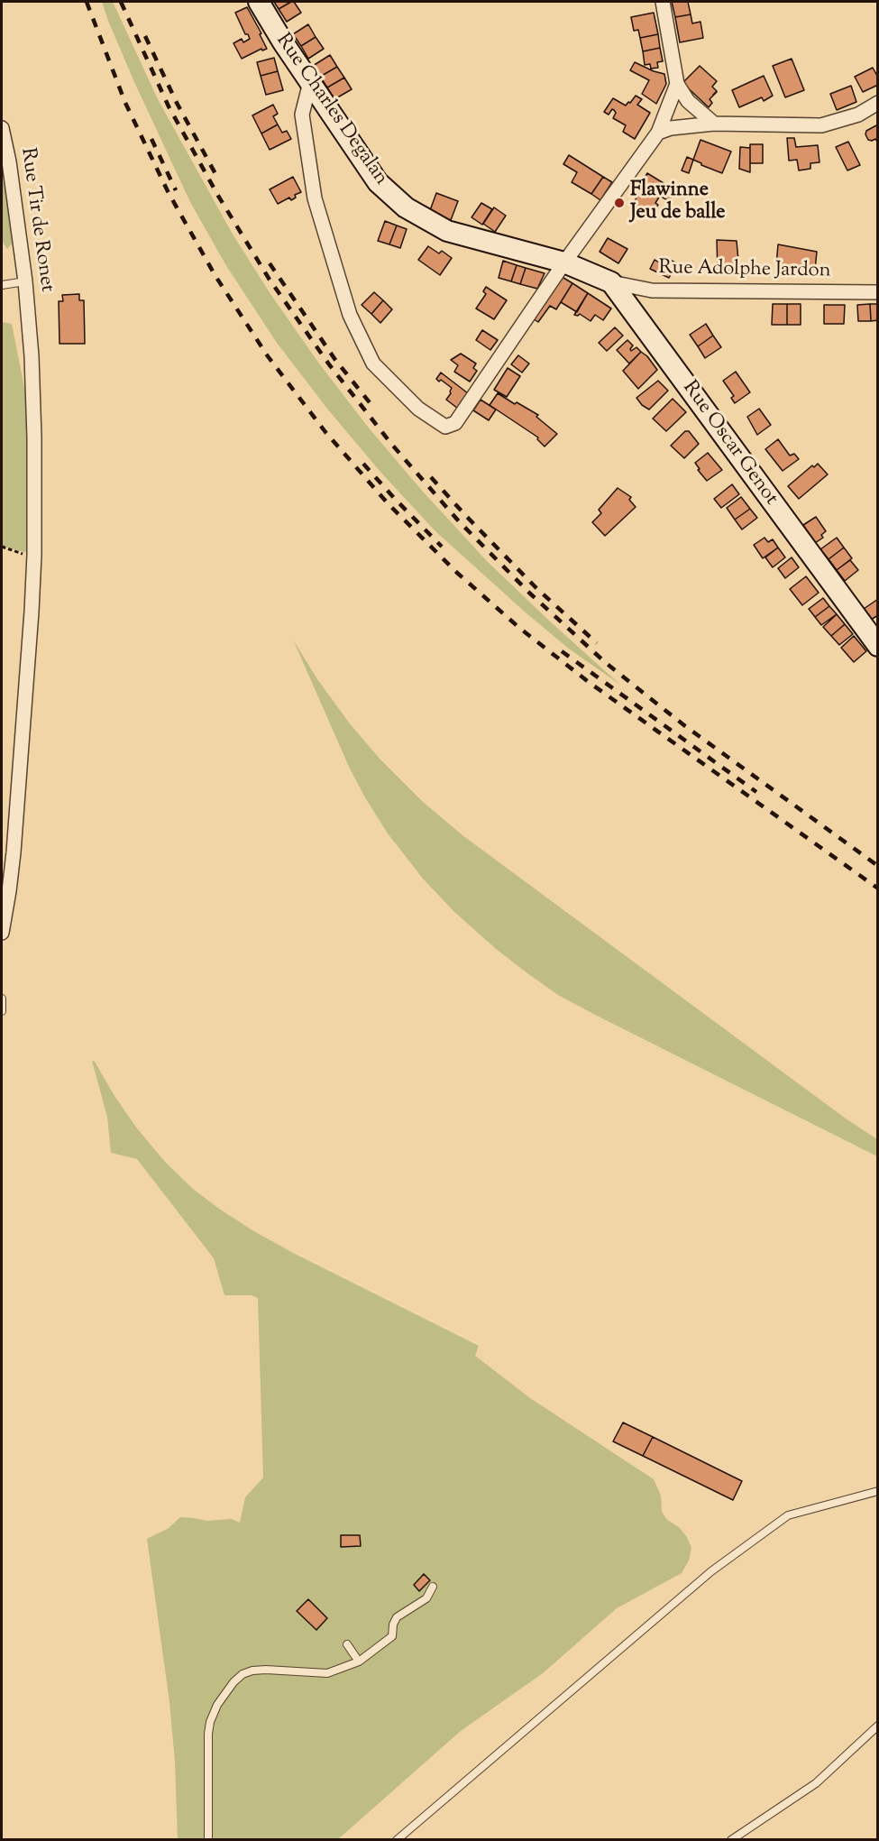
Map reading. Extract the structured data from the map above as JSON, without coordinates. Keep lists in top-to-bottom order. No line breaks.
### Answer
{"streets":{"street":["Rue Charles Degalan","Rue Tir de Ronet","Rue Adolphe Jardon","Rue Oscar Genot"]},"crossings":[["Rue Adolphe Jardon","Rue Oscar Genot"]],"places":["Flawinne Jeu de balle"]}
